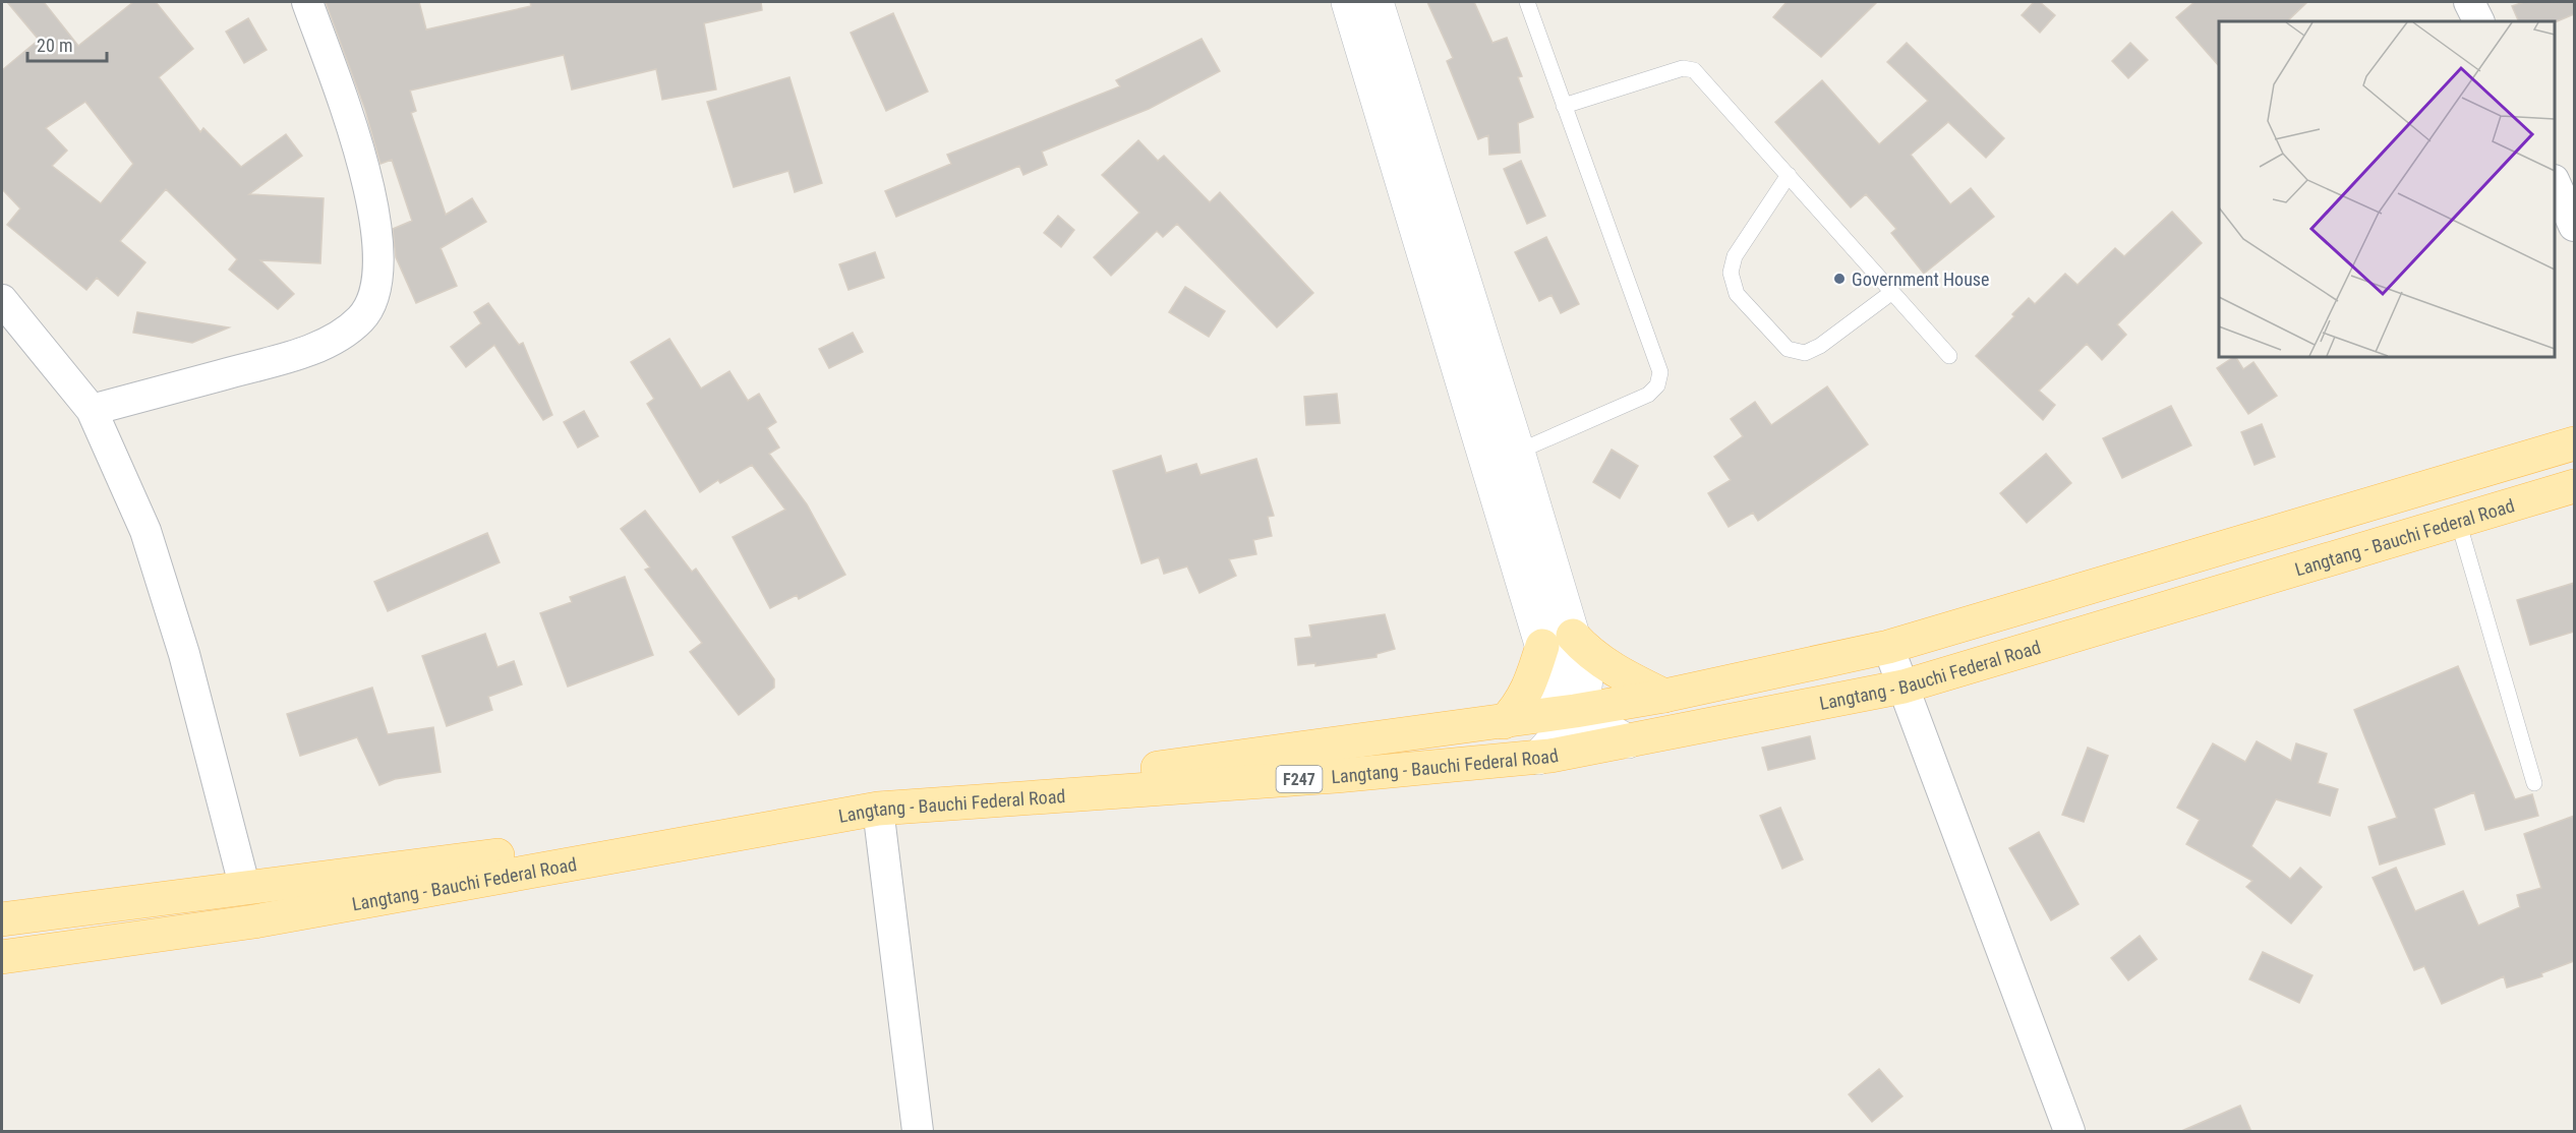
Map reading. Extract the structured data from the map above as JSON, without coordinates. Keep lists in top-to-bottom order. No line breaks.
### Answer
{"streets":{"main road":["Langtang - Bauchi Federal Road","F247"]},"places":["Government House"],"scale_bar":"20 m"}
